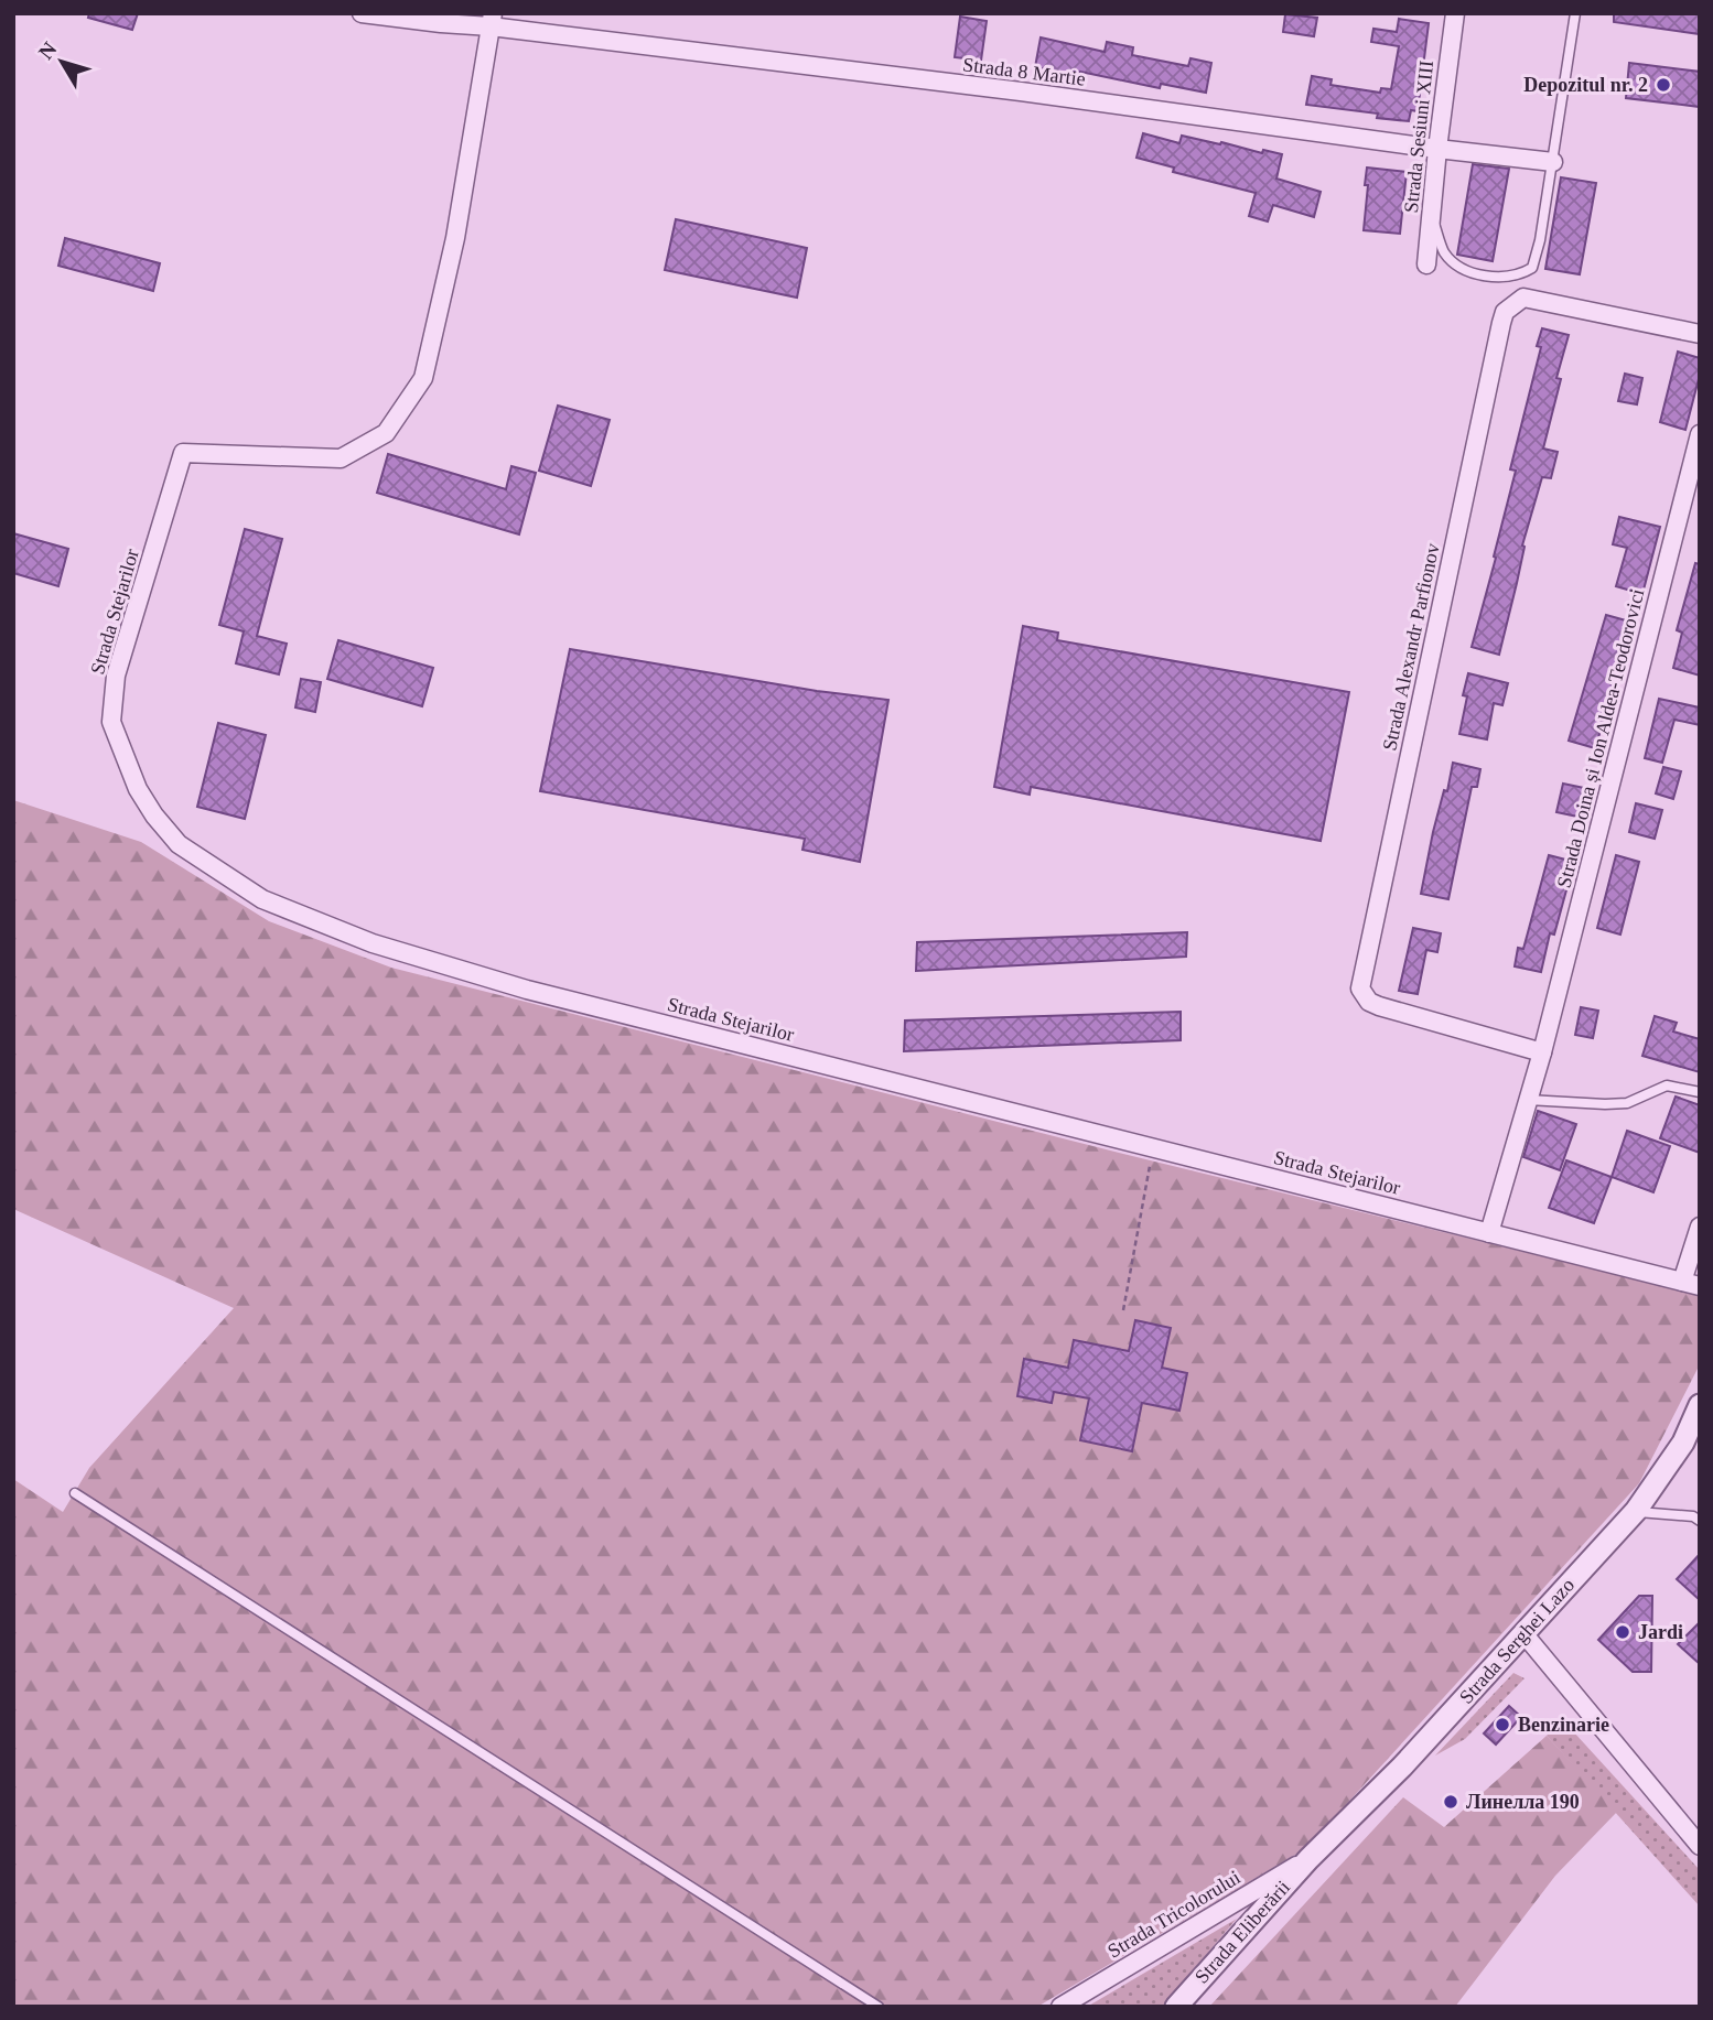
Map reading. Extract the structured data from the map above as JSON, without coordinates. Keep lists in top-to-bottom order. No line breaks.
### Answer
{"streets":{"street":["Strada 8 Martie","Strada Sesiuni XIII","Strada Stejarilor","Strada Alexandr Parfionov","Strada Doina și Ion Aldea-Teodorovici","Strada Serghei Lazo","Strada Tricolorului","Strada Eliberării"]},"crossings":[["Strada 8 Martie","Strada Sesiuni XIII"],["Strada 8 Martie","Strada Stejarilor"],["Strada Stejarilor","Strada Doina și Ion Aldea-Teodorovici"],["Strada Alexandr Parfionov","Strada Doina și Ion Aldea-Teodorovici"],["Strada Serghei Lazo","Strada Tricolorului"],["Strada Serghei Lazo","Strada Eliberării"],["Strada Tricolorului","Strada Eliberării"]],"places":["Depozitul nr. 2","Jardi","Benzinarie","Линелла 190"],"north":"top left"}
